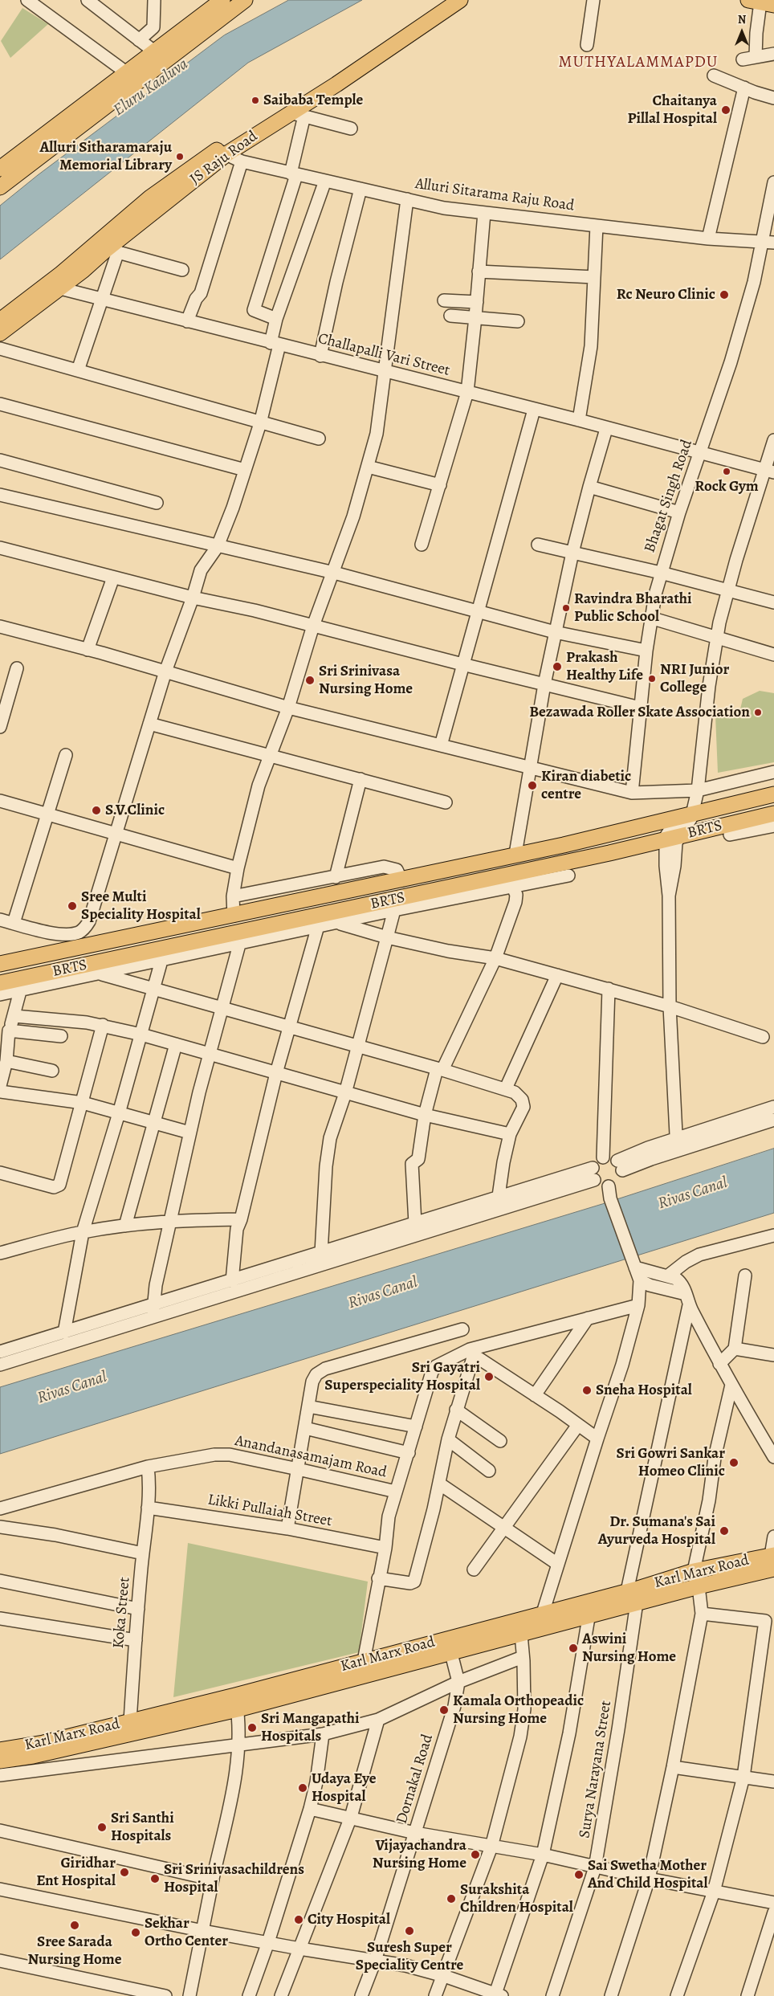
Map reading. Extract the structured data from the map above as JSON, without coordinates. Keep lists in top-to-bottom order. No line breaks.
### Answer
{"streets":{"main road":["JS Raju Road","BRTS","Karl Marx Road"],"street":["Alluri Sitarama Raju Road","Challapalli Vari Street","Bhagat Singh Road","Anandanasamajam Road","Likki Pullaiah Street","Koka Street","Surya Narayana Street","Dornakal Road"]},"crossings":[["JS Raju Road","Alluri Sitarama Raju Road"],["JS Raju Road","Challapalli Vari Street"],["Alluri Sitarama Raju Road","Bhagat Singh Road"],["Challapalli Vari Street","Bhagat Singh Road"],["Anandanasamajam Road","Koka Street"],["Likki Pullaiah Street","Koka Street"],["Karl Marx Road","Koka Street"],["Karl Marx Road","Surya Narayana Street"],["Karl Marx Road","Dornakal Road"]],"districts":["MUTHYALAMMAPDU"],"water":["Eluru Kaaluva","Rivas Canal"],"places":["Saibaba Temple","Chaitanya Pillal Hospital","Alluri Sitharamaraju Memorial Library","Rc Neuro Clinic","Rock Gym","Ravindra Bharathi Public School","Prakash Healthy Life","NRI Junior College","Sri Srinivasa Nursing Home","Bezawada Roller Skate Association","Kiran diabetic centre","S.V.Clinic","Sree Multi Speciality Hospital","Sri Gayatri Superspeciality Hospital","Sneha Hospital","Sri Gowri Sankar Homeo Clinic","Dr. Sumana's Sai Ayurveda Hospital","Aswini Nursing Home","Kamala Orthopeadic Nursing Home","Sri Mangapathi Hospitals","Udaya Eye Hospital","Sri Santhi Hospitals","Vijayachandra Nursing Home","Giridhar Ent Hospital","Sai Swetha Mother And Child Hospital","Sri Srinivasachildrens Hospital","Surakshita Children Hospital","City Hospital","Sree Sarada Nursing Home","Suresh Super Speciality Centre","Sekhar Ortho Center"],"north":"top"}
